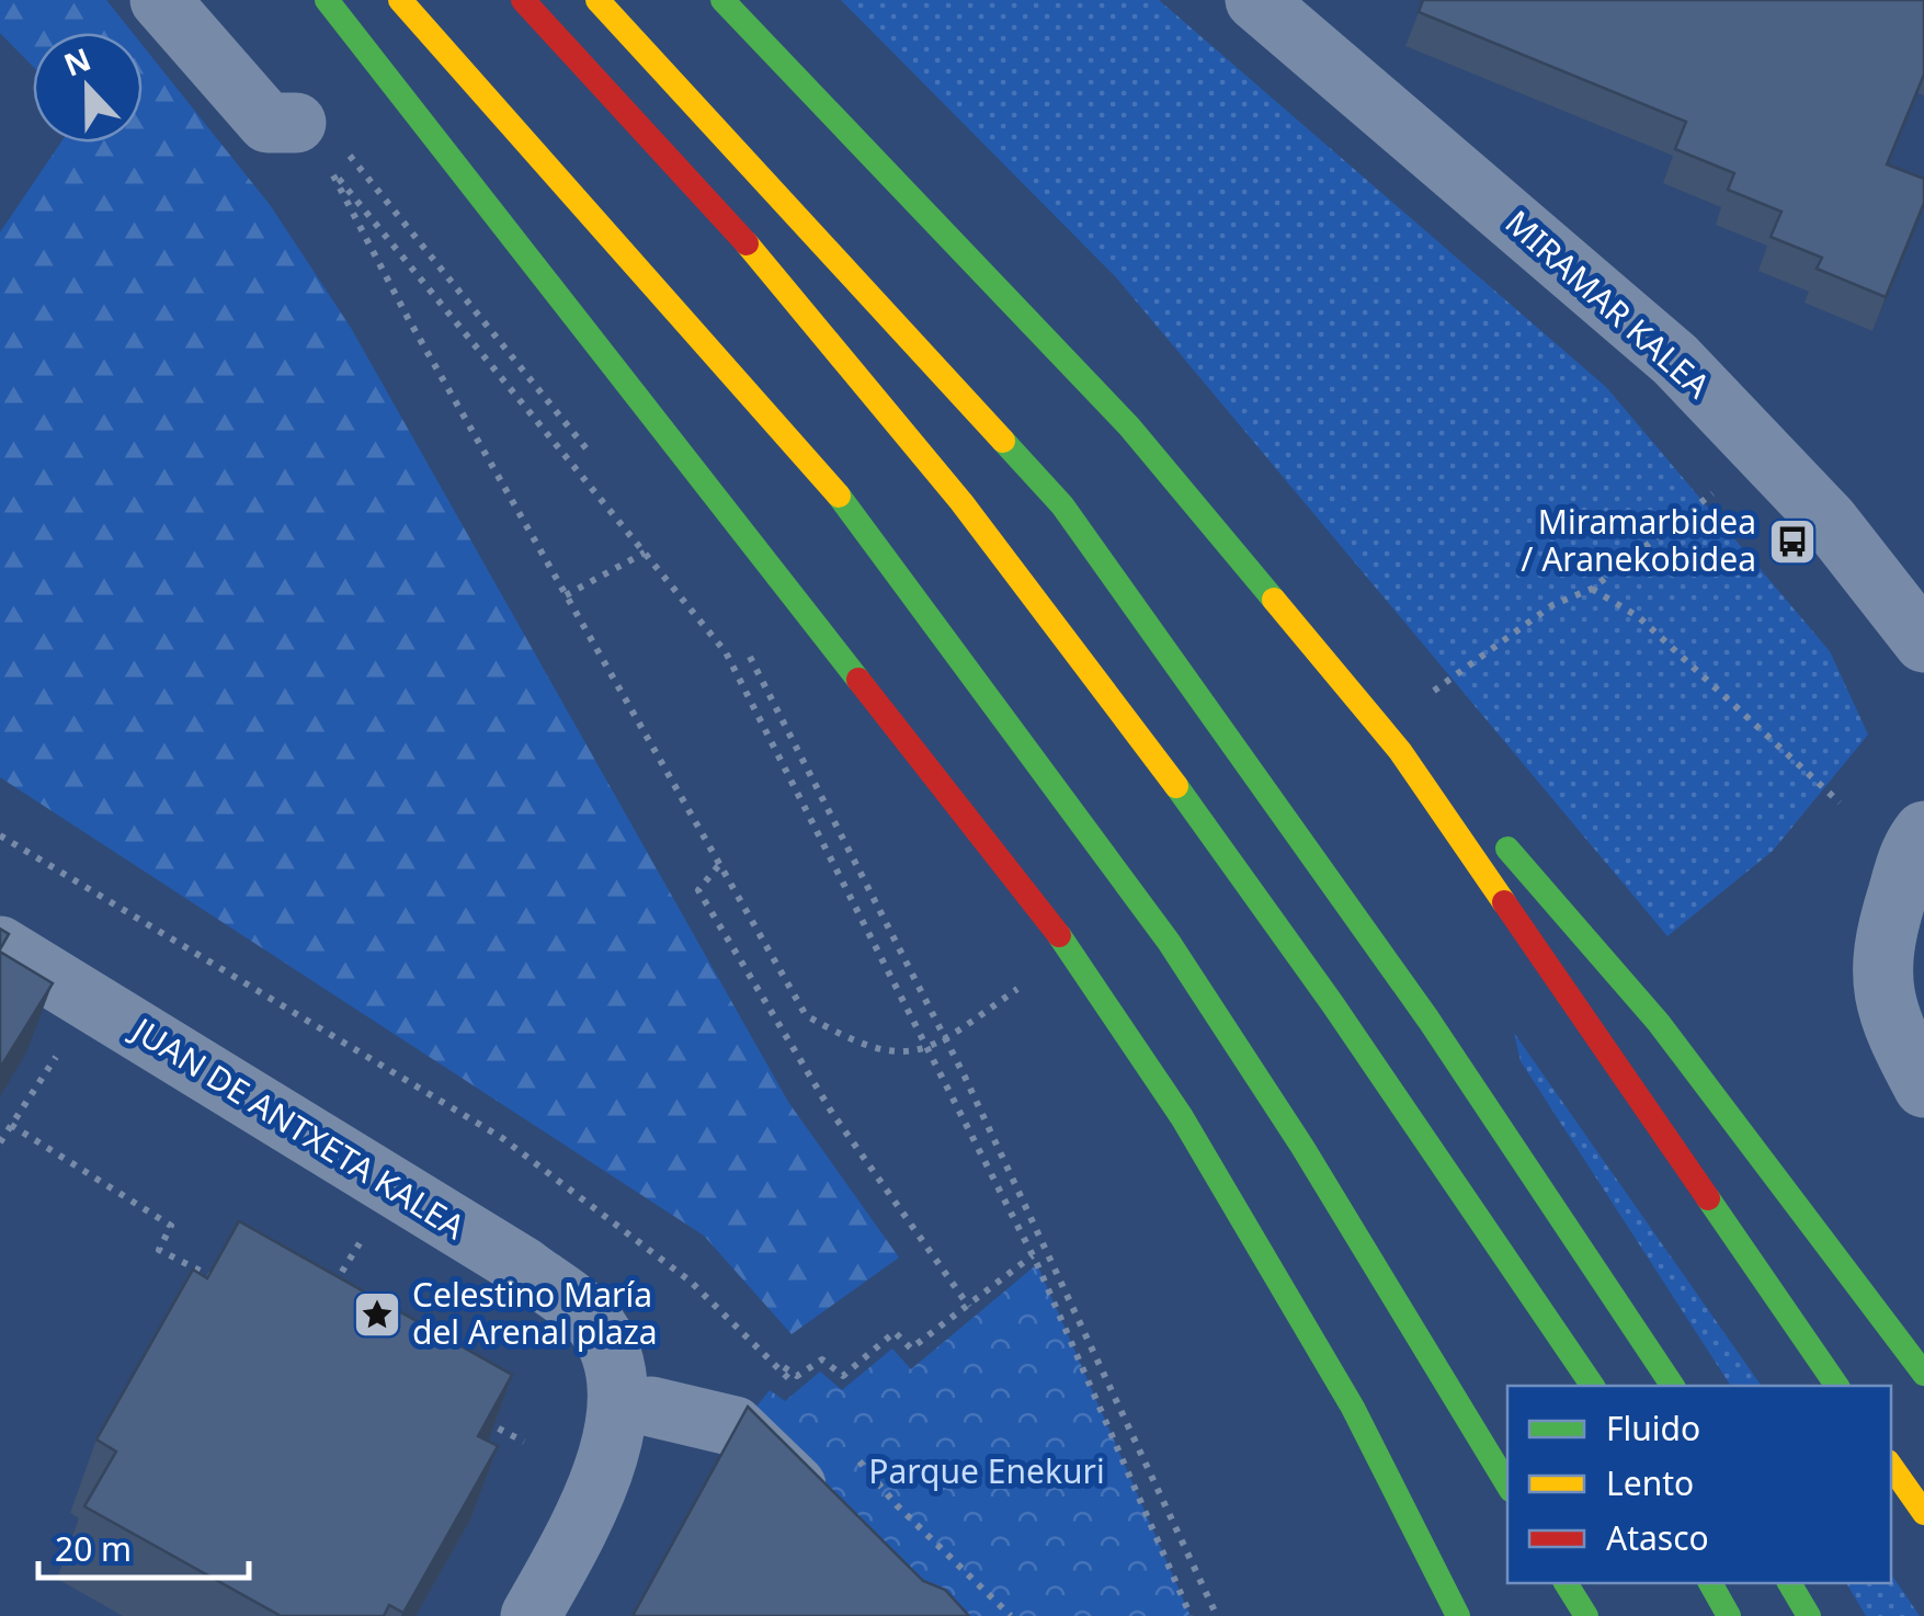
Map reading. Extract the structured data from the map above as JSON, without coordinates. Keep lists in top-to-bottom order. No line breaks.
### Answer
{"streets":{"street":["MIRAMAR KALEA","JUAN DE ANTXETA KALEA"]},"parks":["Parque Enekuri"],"places":{"bus stop":["Miramarbidea / Aranekobidea"],"place":["Celestino María del Arenal plaza"]},"legend":["Fluido","Lento","Atasco"],"scale_bar":"20 m","north":"top"}
